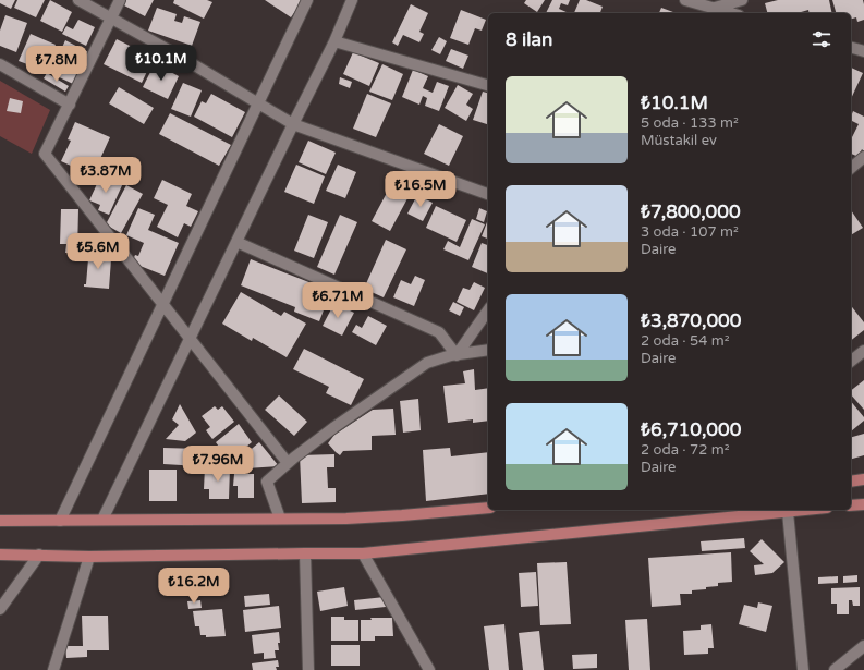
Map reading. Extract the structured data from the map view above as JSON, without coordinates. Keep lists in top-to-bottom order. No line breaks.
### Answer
{"page":{"heading":"8 ilan","price":["₺10.1M","₺7.8M","₺3.87M","₺16.5M","₺5.6M","₺6.71M","₺7.96M","₺16.2M"],"list":[{"name":"₺10.1M","note":"5 oda · 133 m² · Müstakil ev"},{"name":"₺7,800,000","note":"3 oda · 107 m² · Daire"},{"name":"₺3,870,000","note":"2 oda · 54 m² · Daire"},{"name":"₺6,710,000","note":"2 oda · 72 m² · Daire"}]}}
